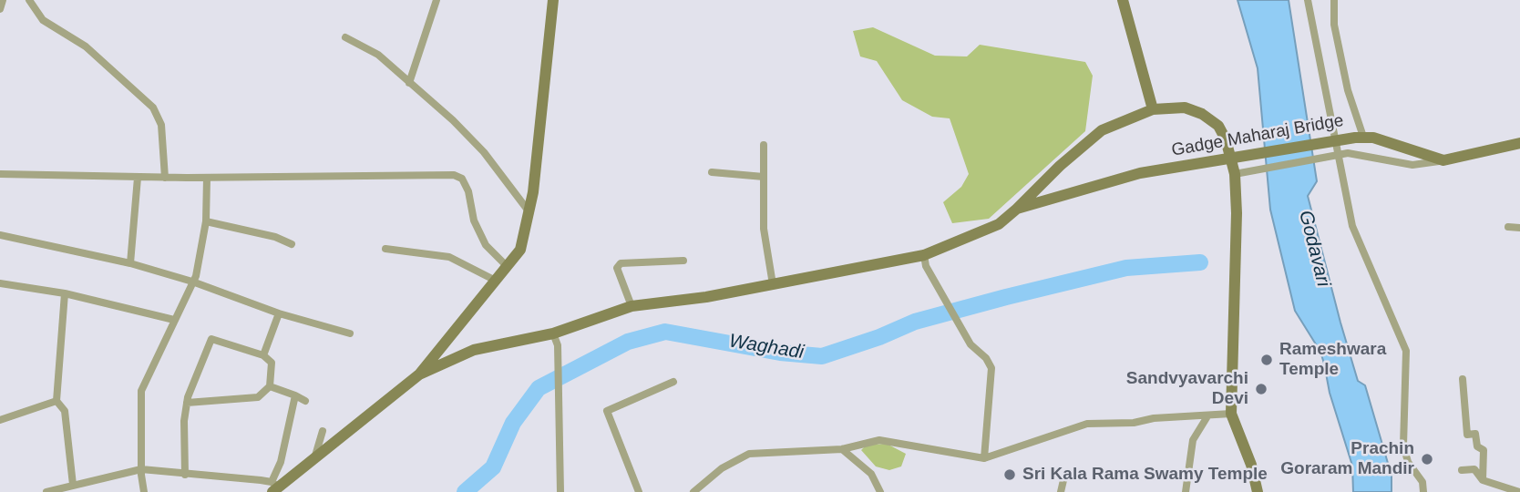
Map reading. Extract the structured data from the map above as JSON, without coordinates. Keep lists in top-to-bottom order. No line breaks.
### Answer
{"streets":{"street":["Gadge Maharaj Bridge"]},"water":["Godavari","Waghadi"],"places":["Rameshwara Temple","Sandvyavarchi Devi","Prachin Goraram Mandir","Sri Kala Rama Swamy Temple"]}
